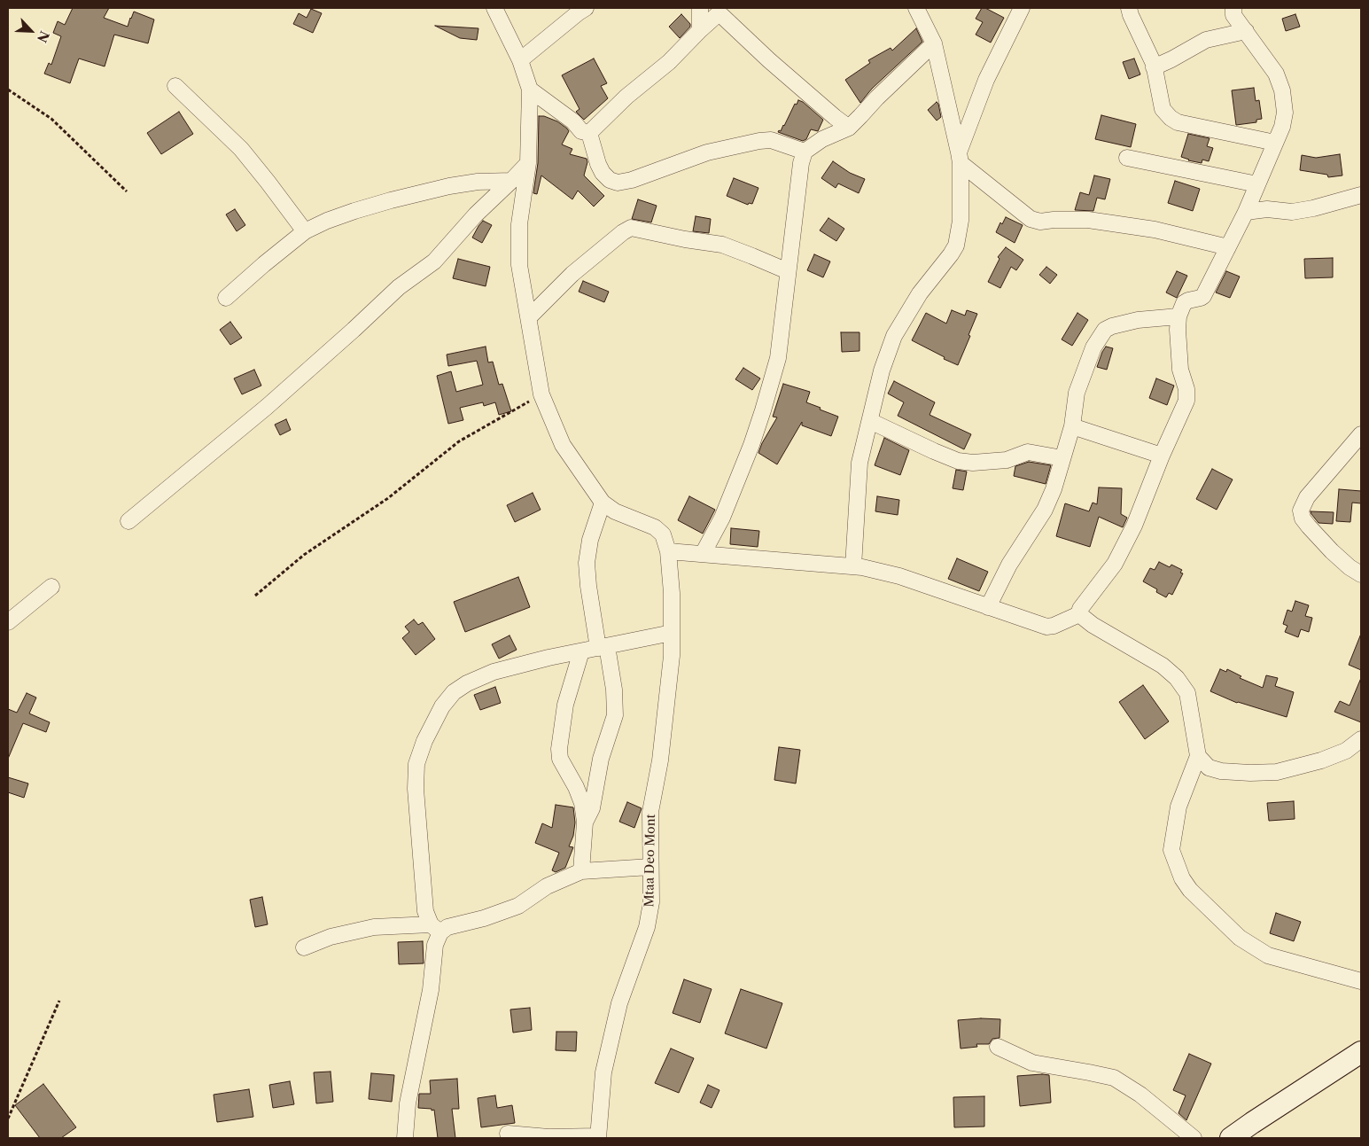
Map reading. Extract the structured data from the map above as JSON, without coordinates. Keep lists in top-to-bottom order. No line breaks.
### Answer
{"streets":{"street":["Mtaa Deo Mont"]},"north":"bottom right"}
